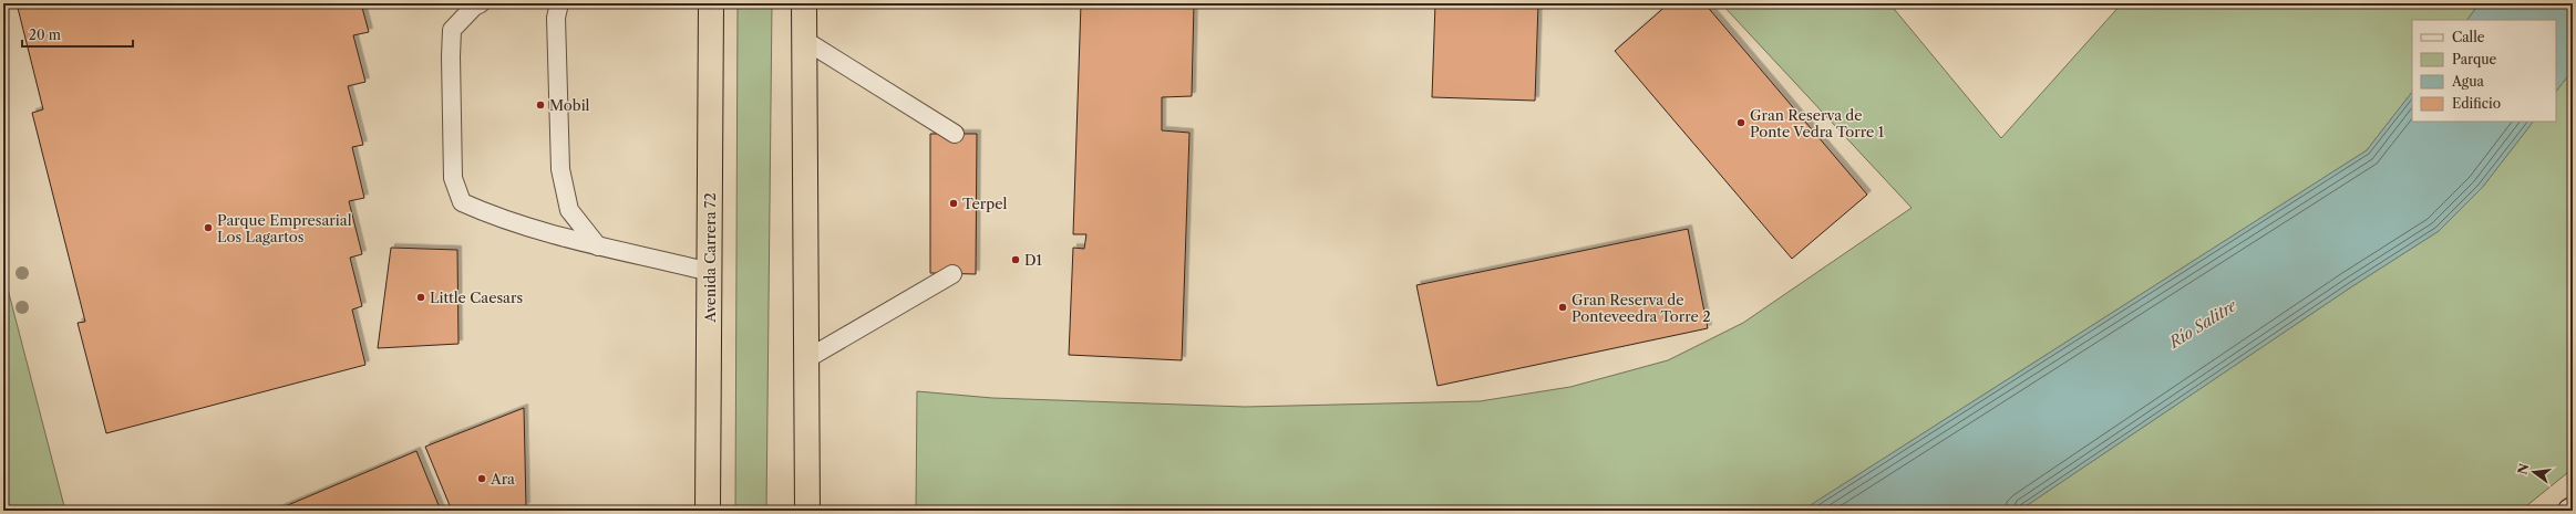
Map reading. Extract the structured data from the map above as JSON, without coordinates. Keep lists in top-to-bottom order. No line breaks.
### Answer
{"streets":{"highway":["Avenida Carrera 72"]},"water":["Río Salitre"],"places":["Mobil","Gran Reserva de Ponte Vedra Torre 1","Terpel","Parque Empresarial Los Lagartos","D1","Little Caesars","Gran Reserva de Ponteveedra Torre 2","Ara"],"legend":["Calle","Parque","Agua","Edificio"],"scale_bar":"20 m","north":"left"}
